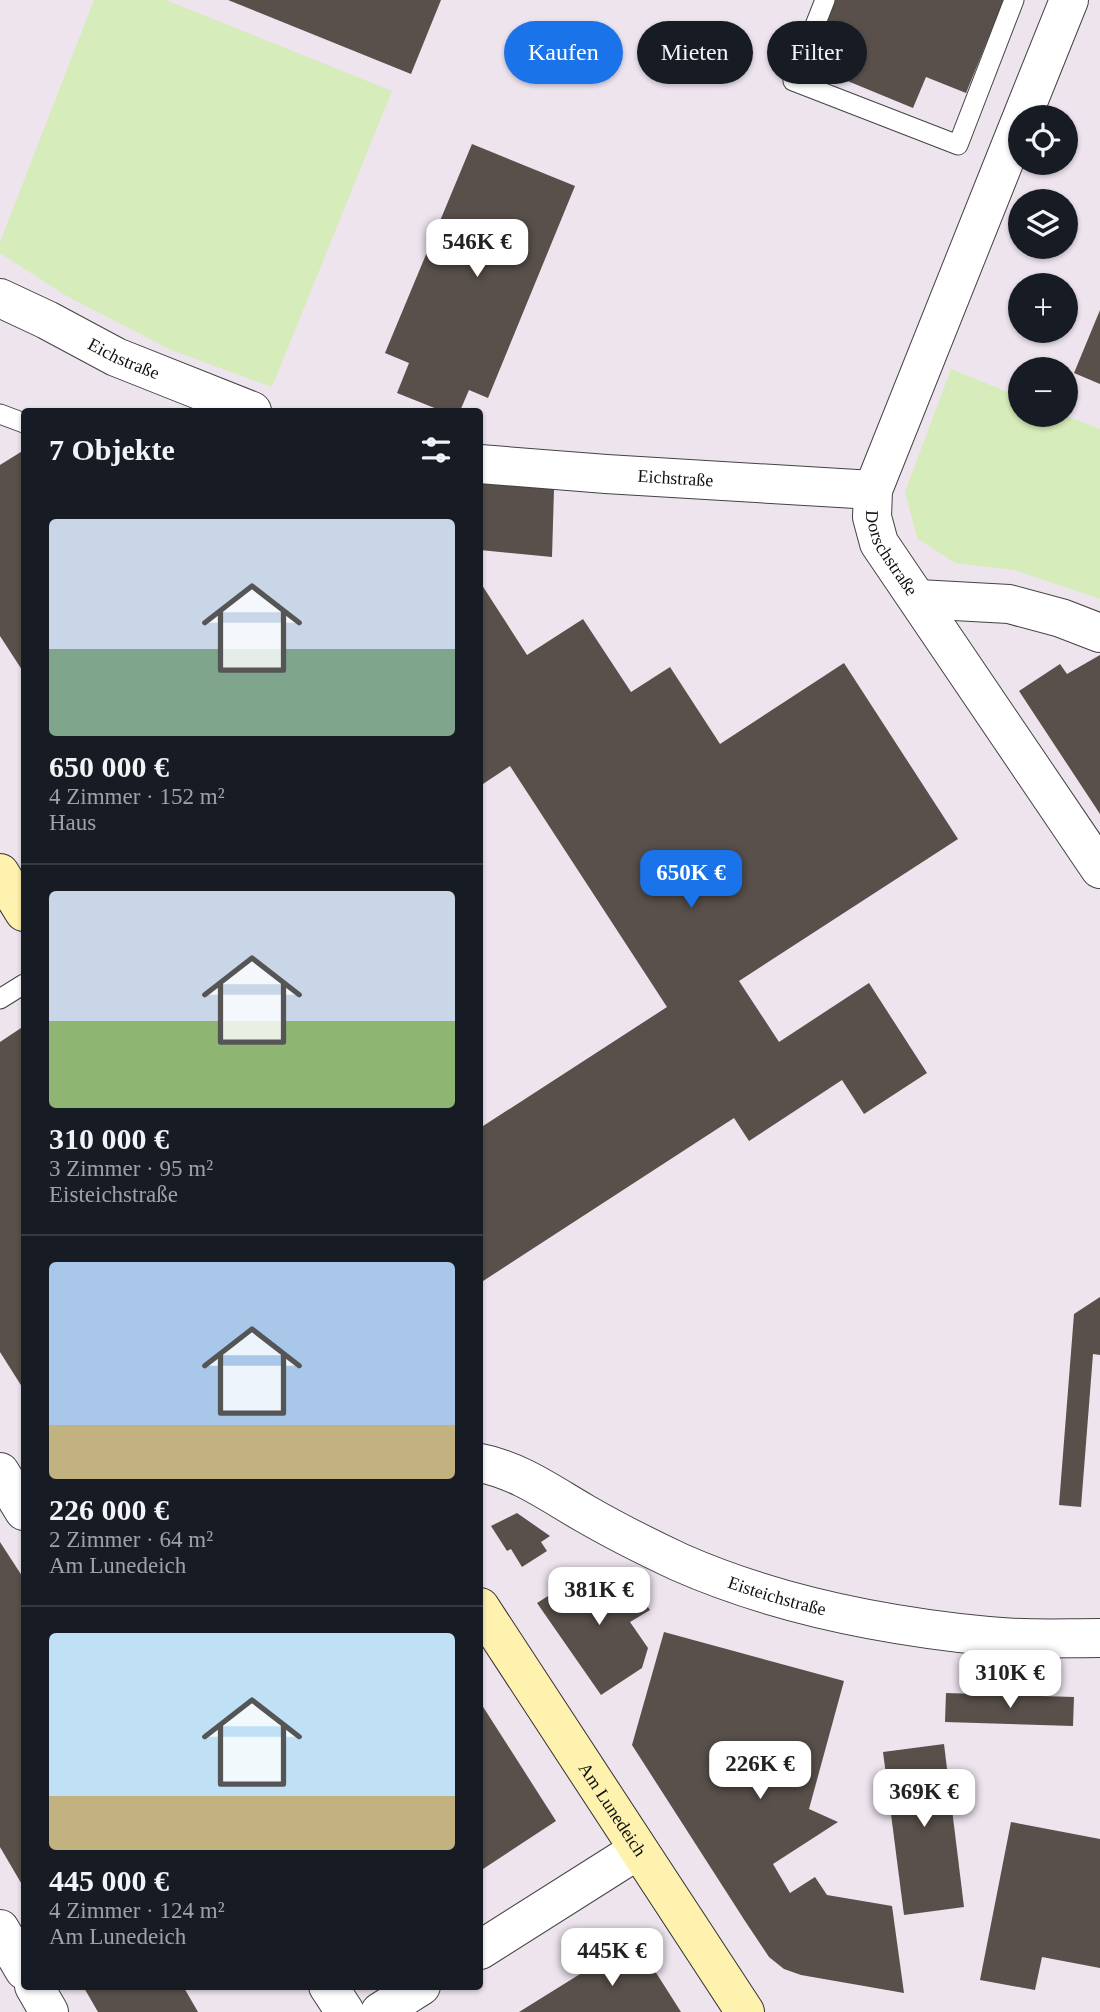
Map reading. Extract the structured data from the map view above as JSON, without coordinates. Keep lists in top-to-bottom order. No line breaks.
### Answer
{"streets":{"street":["Eichstraße","Dorschstraße","Eisteichstraße","Am Lunedeich"]},"crossings":[["Eichstraße","Dorschstraße"]],"page":{"chip":["Kaufen","Mieten","Filter"],"map_buttons":["+","−"],"price":["546K €","650K €","381K €","310K €","226K €","369K €","445K €"],"heading":"7 Objekte","list":[{"name":"650 000 €","note":"4 Zimmer · 152 m² · Haus"},{"name":"310 000 €","note":"3 Zimmer · 95 m² · Eisteichstraße"},{"name":"226 000 €","note":"2 Zimmer · 64 m² · Am Lunedeich"},{"name":"445 000 €","note":"4 Zimmer · 124 m² · Am Lunedeich"}]}}
